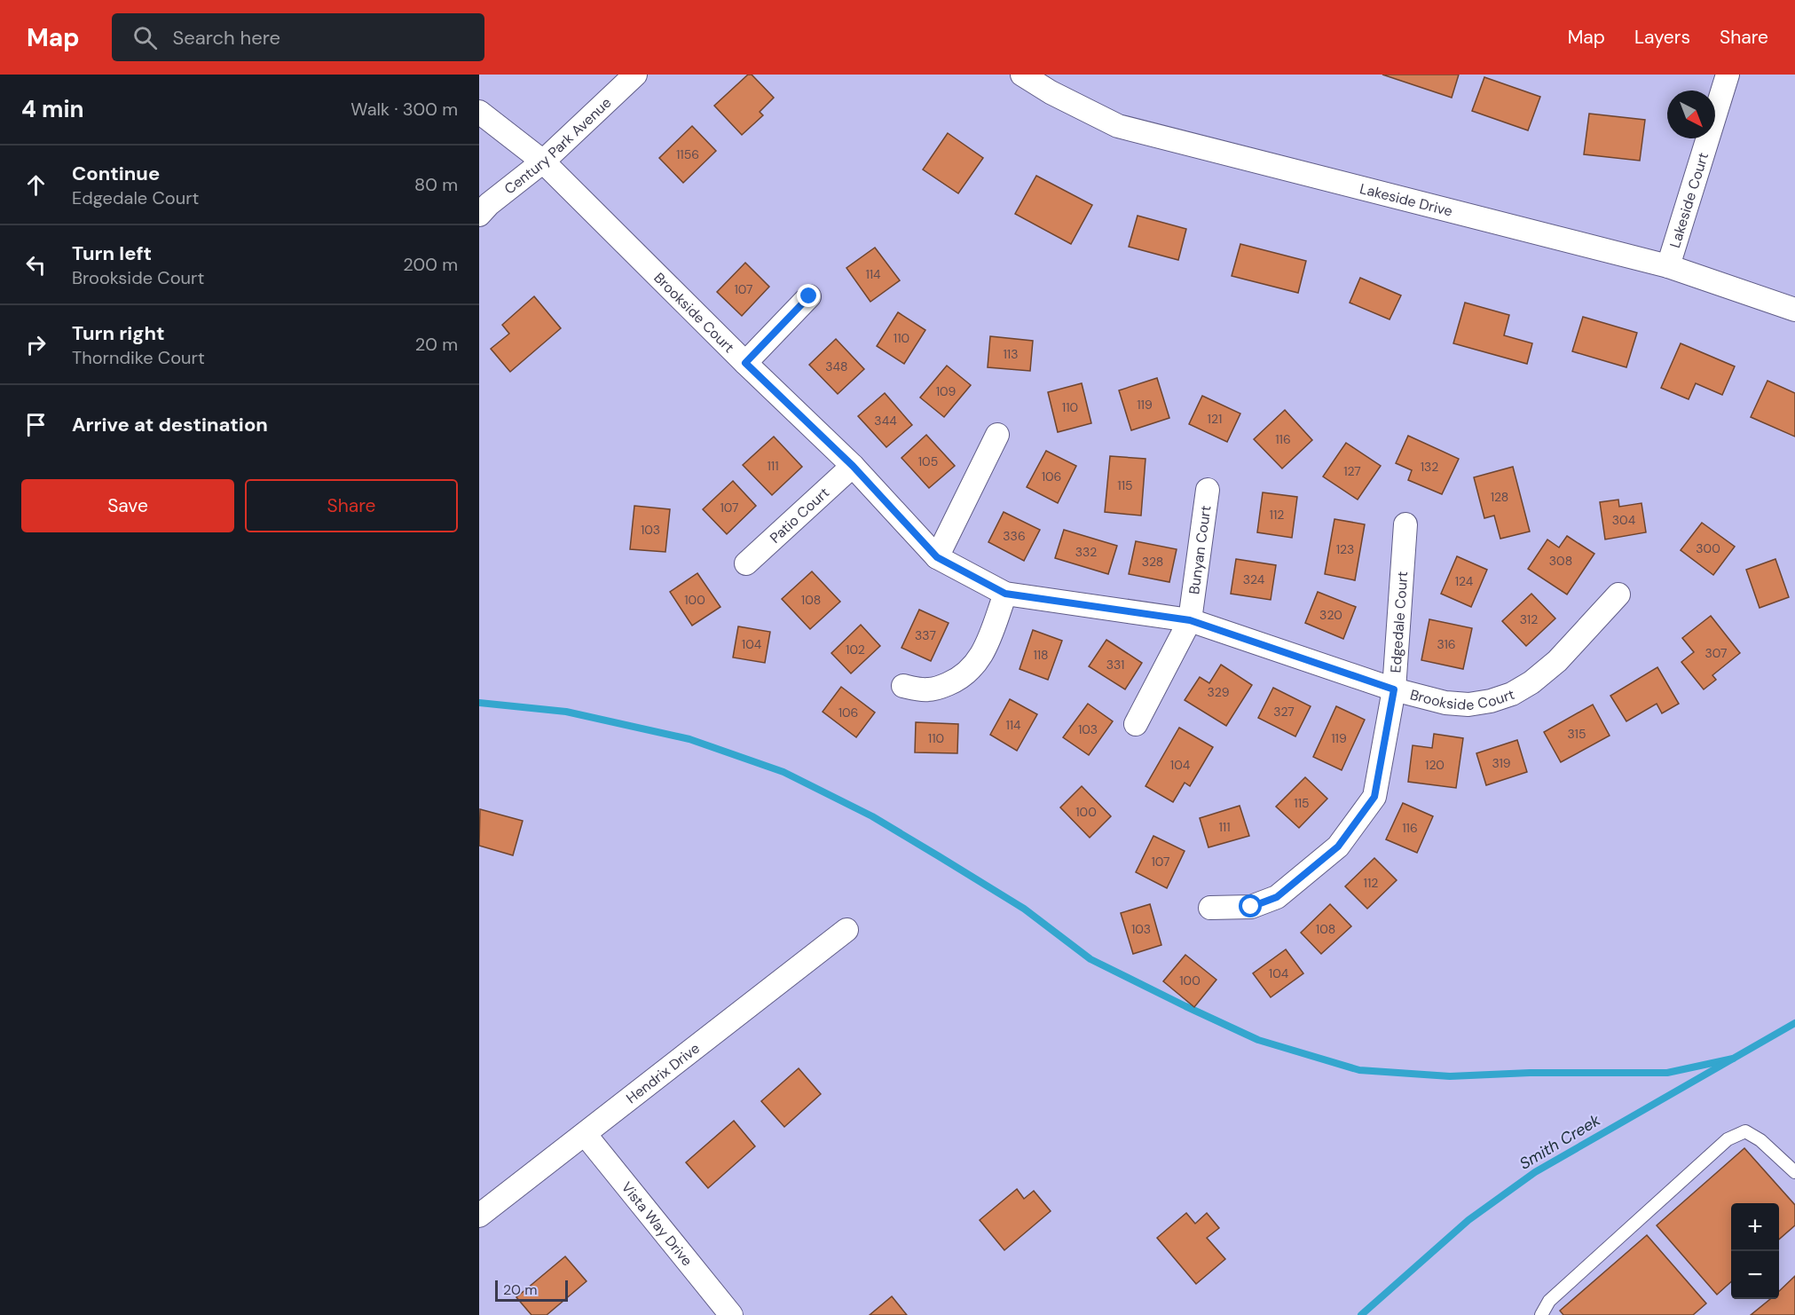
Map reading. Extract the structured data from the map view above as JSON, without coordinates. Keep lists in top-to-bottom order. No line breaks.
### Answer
{"streets":{"street":["Century Park Avenue","Lakeside Drive","Lakeside Court","Brookside Court","Patio Court","Bunyan Court","Edgedale Court","Hendrix Drive","Vista Way Drive"]},"crossings":[["Century Park Avenue","Brookside Court"],["Lakeside Drive","Lakeside Court"],["Brookside Court","Patio Court"],["Brookside Court","Bunyan Court"],["Brookside Court","Edgedale Court"],["Hendrix Drive","Vista Way Drive"]],"water":["Smith Creek"],"house_numbers":["1156","114","107","110","113","348","109","119","110","121","344","116","105","111","132","127","106","115","128","107","112","304","103","336","300","123","332","308","328","324","124","100","108","320","312","337","104","316","102","307","118","331","329","327","106","114","103","315","110","119","319","104","120","115","100","111","116","107","112","103","108","104","100"],"scale_bar":"20 m","north":"bottom right","page":{"header":"Map","search":"Search here","nav":["Map","Layers","Share"],"heading":["4 min","Walk · 300 m"],"list":[["Continue","Edgedale Court","80 m"],["Turn left","Brookside Court","200 m"],["Turn right","Thorndike Court","20 m"],"Arrive at destination"],"buttons":["Save","Share"],"map_buttons":["+","−"],"scale":"20 m"}}
